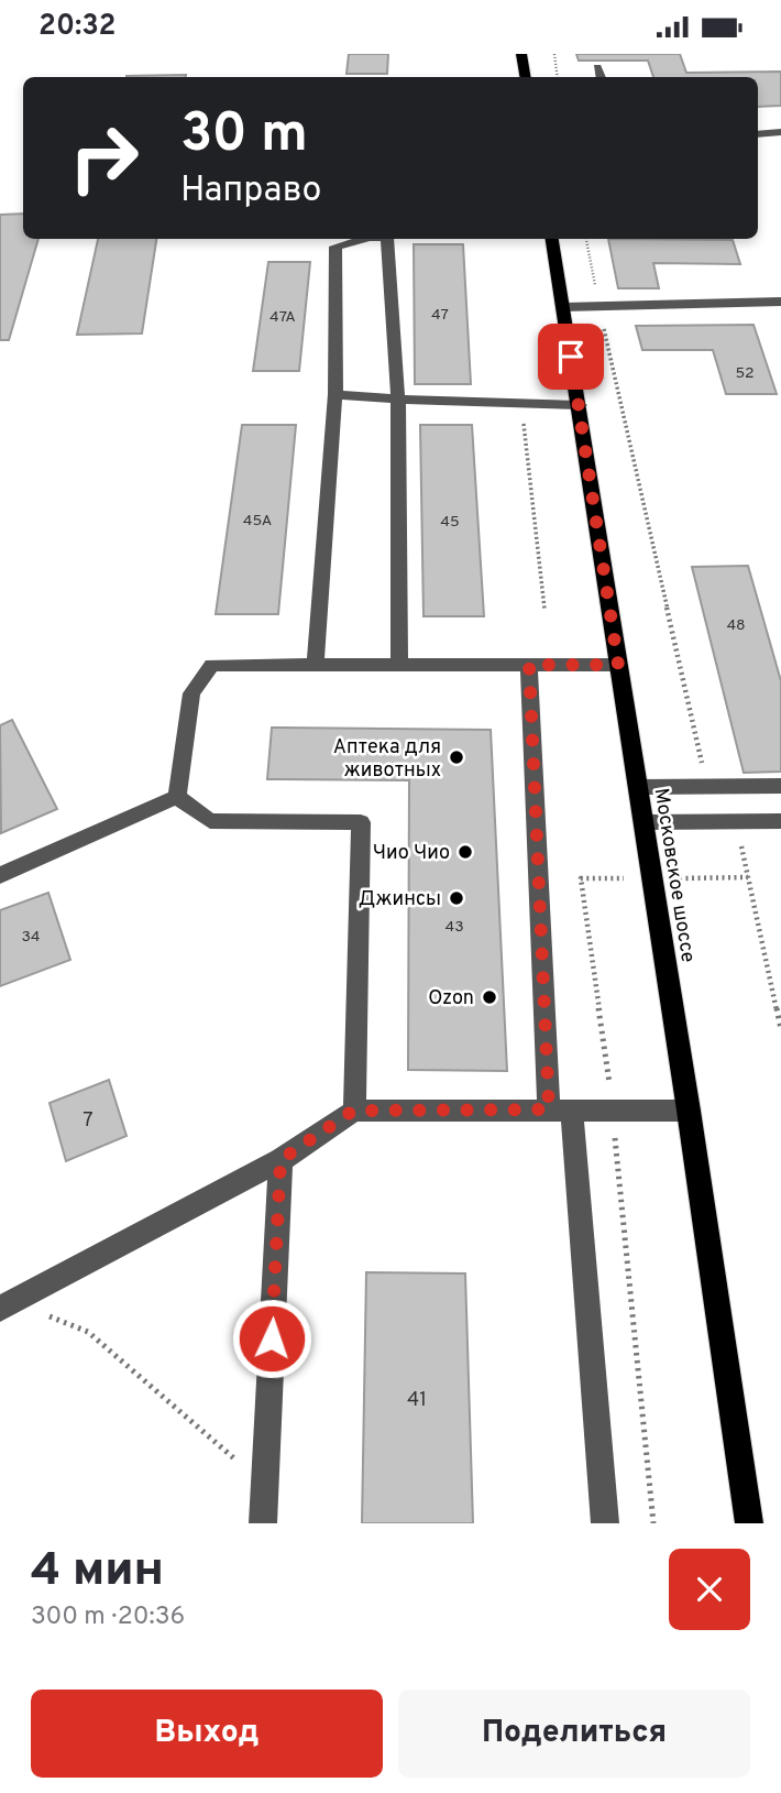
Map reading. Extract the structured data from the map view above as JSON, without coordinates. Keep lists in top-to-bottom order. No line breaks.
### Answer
{"streets":{"main road":["Московское шоссе"]},"places":["Аптека для животных","Чио Чио","Джинсы","Ozon"],"house_numbers":["47","47А","52","45А","45","48","43","34","7","41"],"page":{"status":"20:32","turn":["30 m","Направо"],"heading":["4 мин","300 m · 20:36"],"buttons":["Выход","Поделиться"]}}
